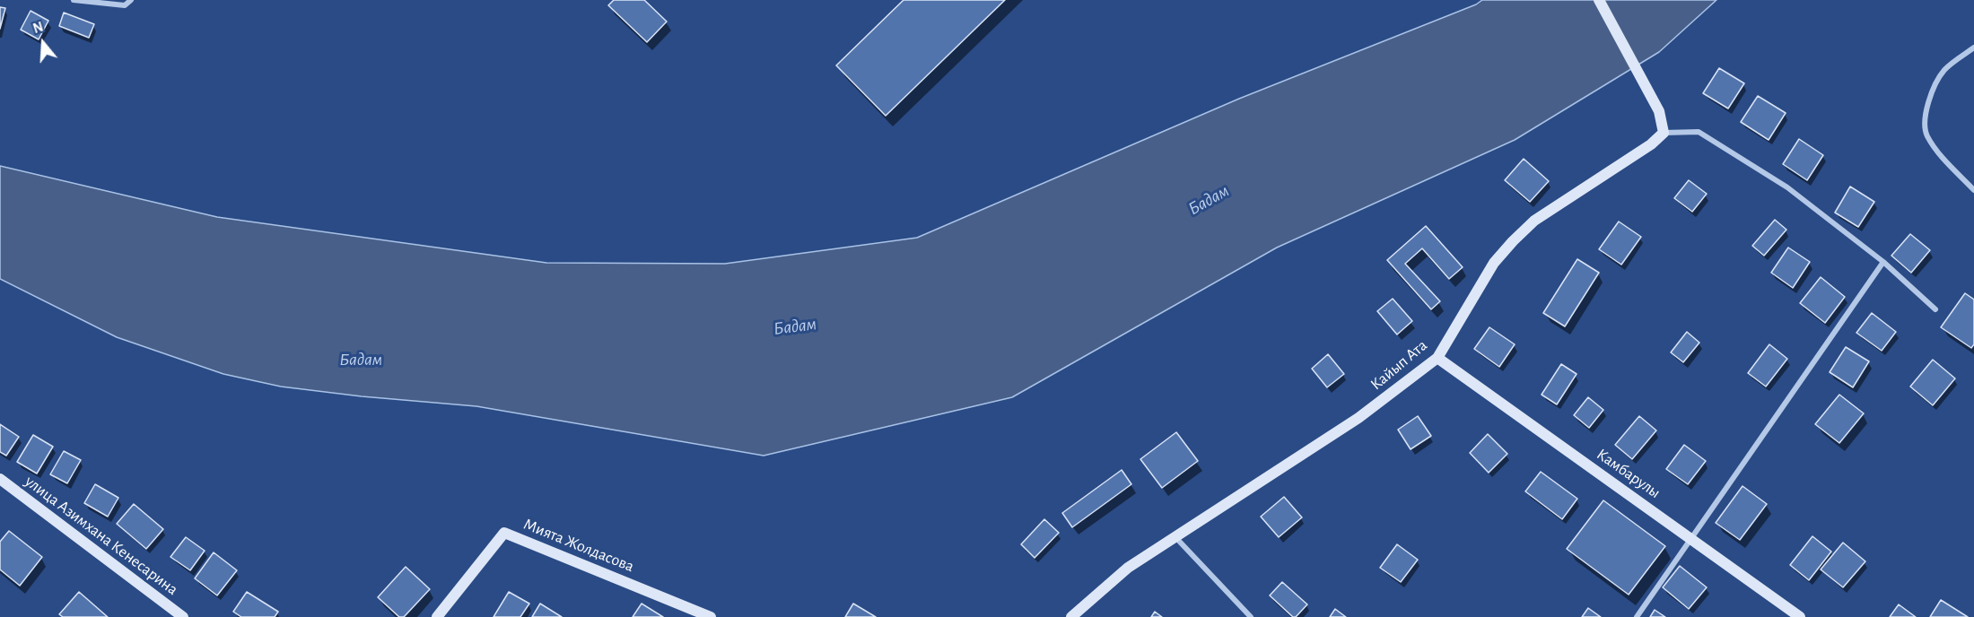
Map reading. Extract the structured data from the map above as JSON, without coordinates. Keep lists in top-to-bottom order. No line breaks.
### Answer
{"streets":{"street":["Кайып Ата","Камбарулы","улица Азимхана Кенесарина","Мията Жолдасова"]},"crossings":[["Кайып Ата","Камбарулы"]],"water":["Бадам"],"north":"top"}
